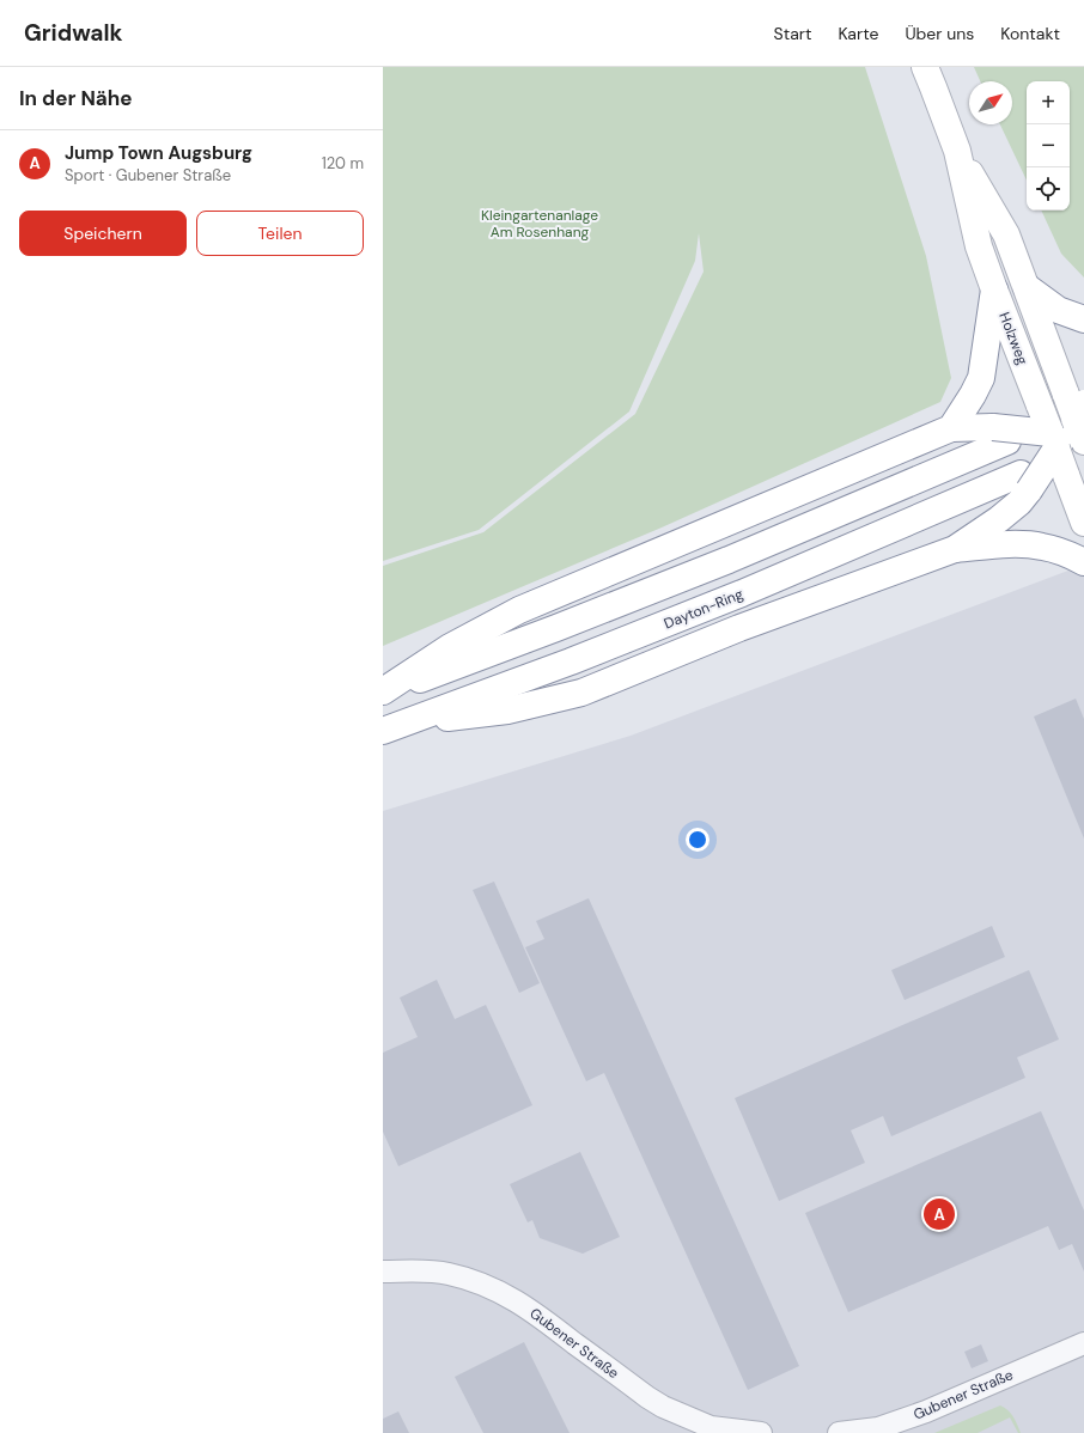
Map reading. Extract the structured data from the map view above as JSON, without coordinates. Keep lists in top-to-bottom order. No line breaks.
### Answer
{"streets":{"main road":["Holzweg","Dayton-Ring"],"street":["Gubener Straße"]},"parks":["Kleingartenanlage Am Rosenhang"],"north":"top right","page":{"header":"Gridwalk","nav":["Start","Karte","Über uns","Kontakt"],"heading":"In der Nähe","map_buttons":["+","−"],"list":[{"mark":"A","name":"Jump Town Augsburg","note":"Sport · Gubener Straße","value":"120 m"}],"buttons":["Speichern","Teilen"],"pins":"A"}}
